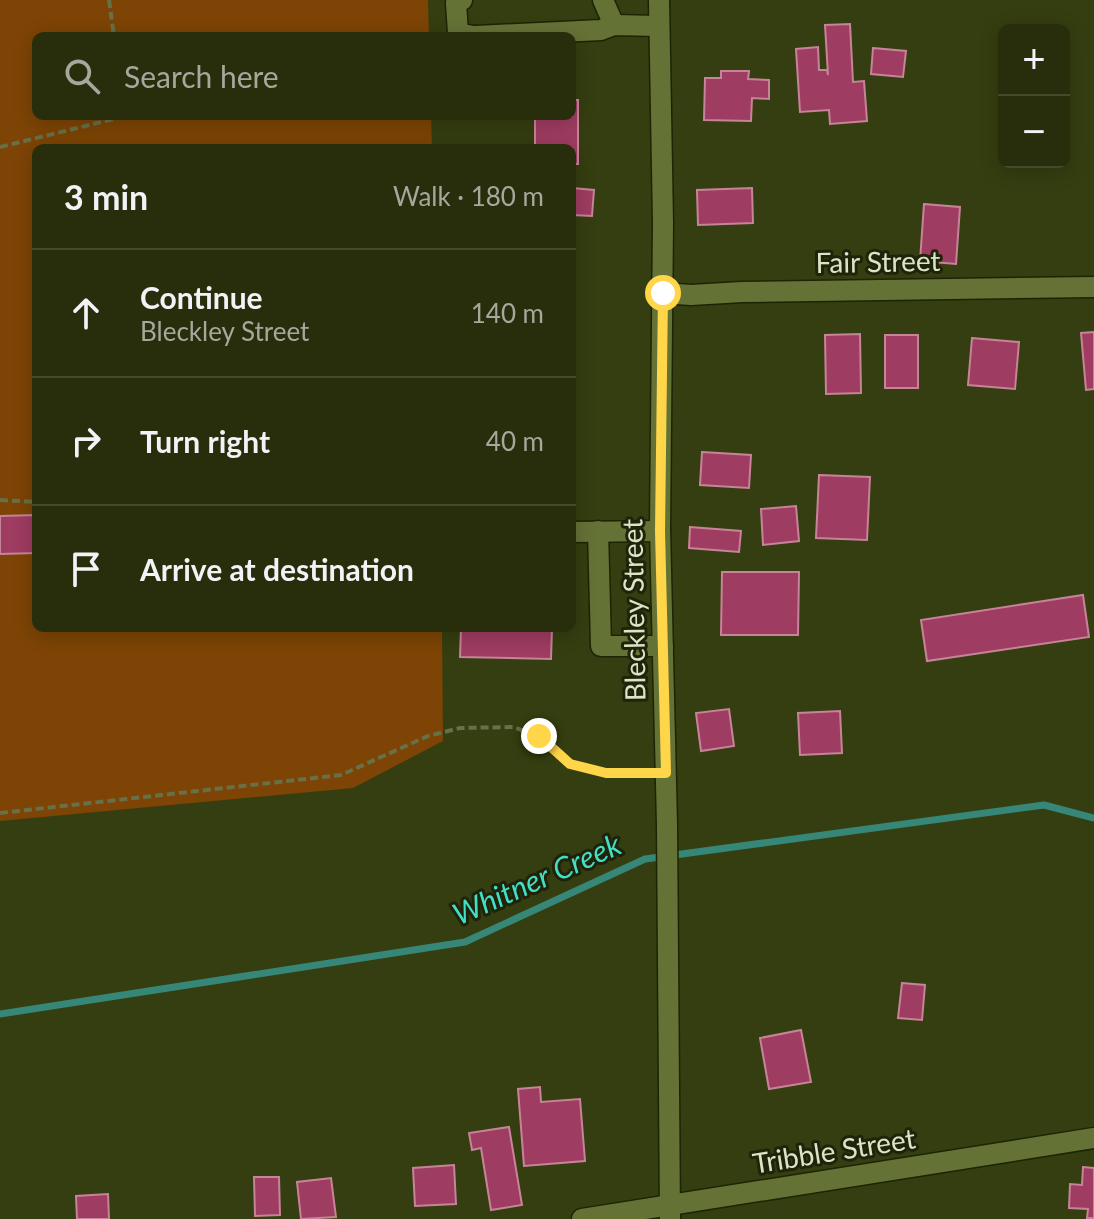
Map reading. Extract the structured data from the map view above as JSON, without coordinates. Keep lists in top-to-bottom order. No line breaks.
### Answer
{"streets":{"street":["Fair Street","Bleckley Street","Tribble Street"]},"crossings":[["Fair Street","Bleckley Street"],["Bleckley Street","Tribble Street"]],"water":["Whitner Creek"],"page":{"map_buttons":["+","−"],"search":"Search here","heading":["3 min","Walk · 180 m"],"list":[["Continue","Bleckley Street","140 m"],["Turn right","40 m"],"Arrive at destination"]}}
